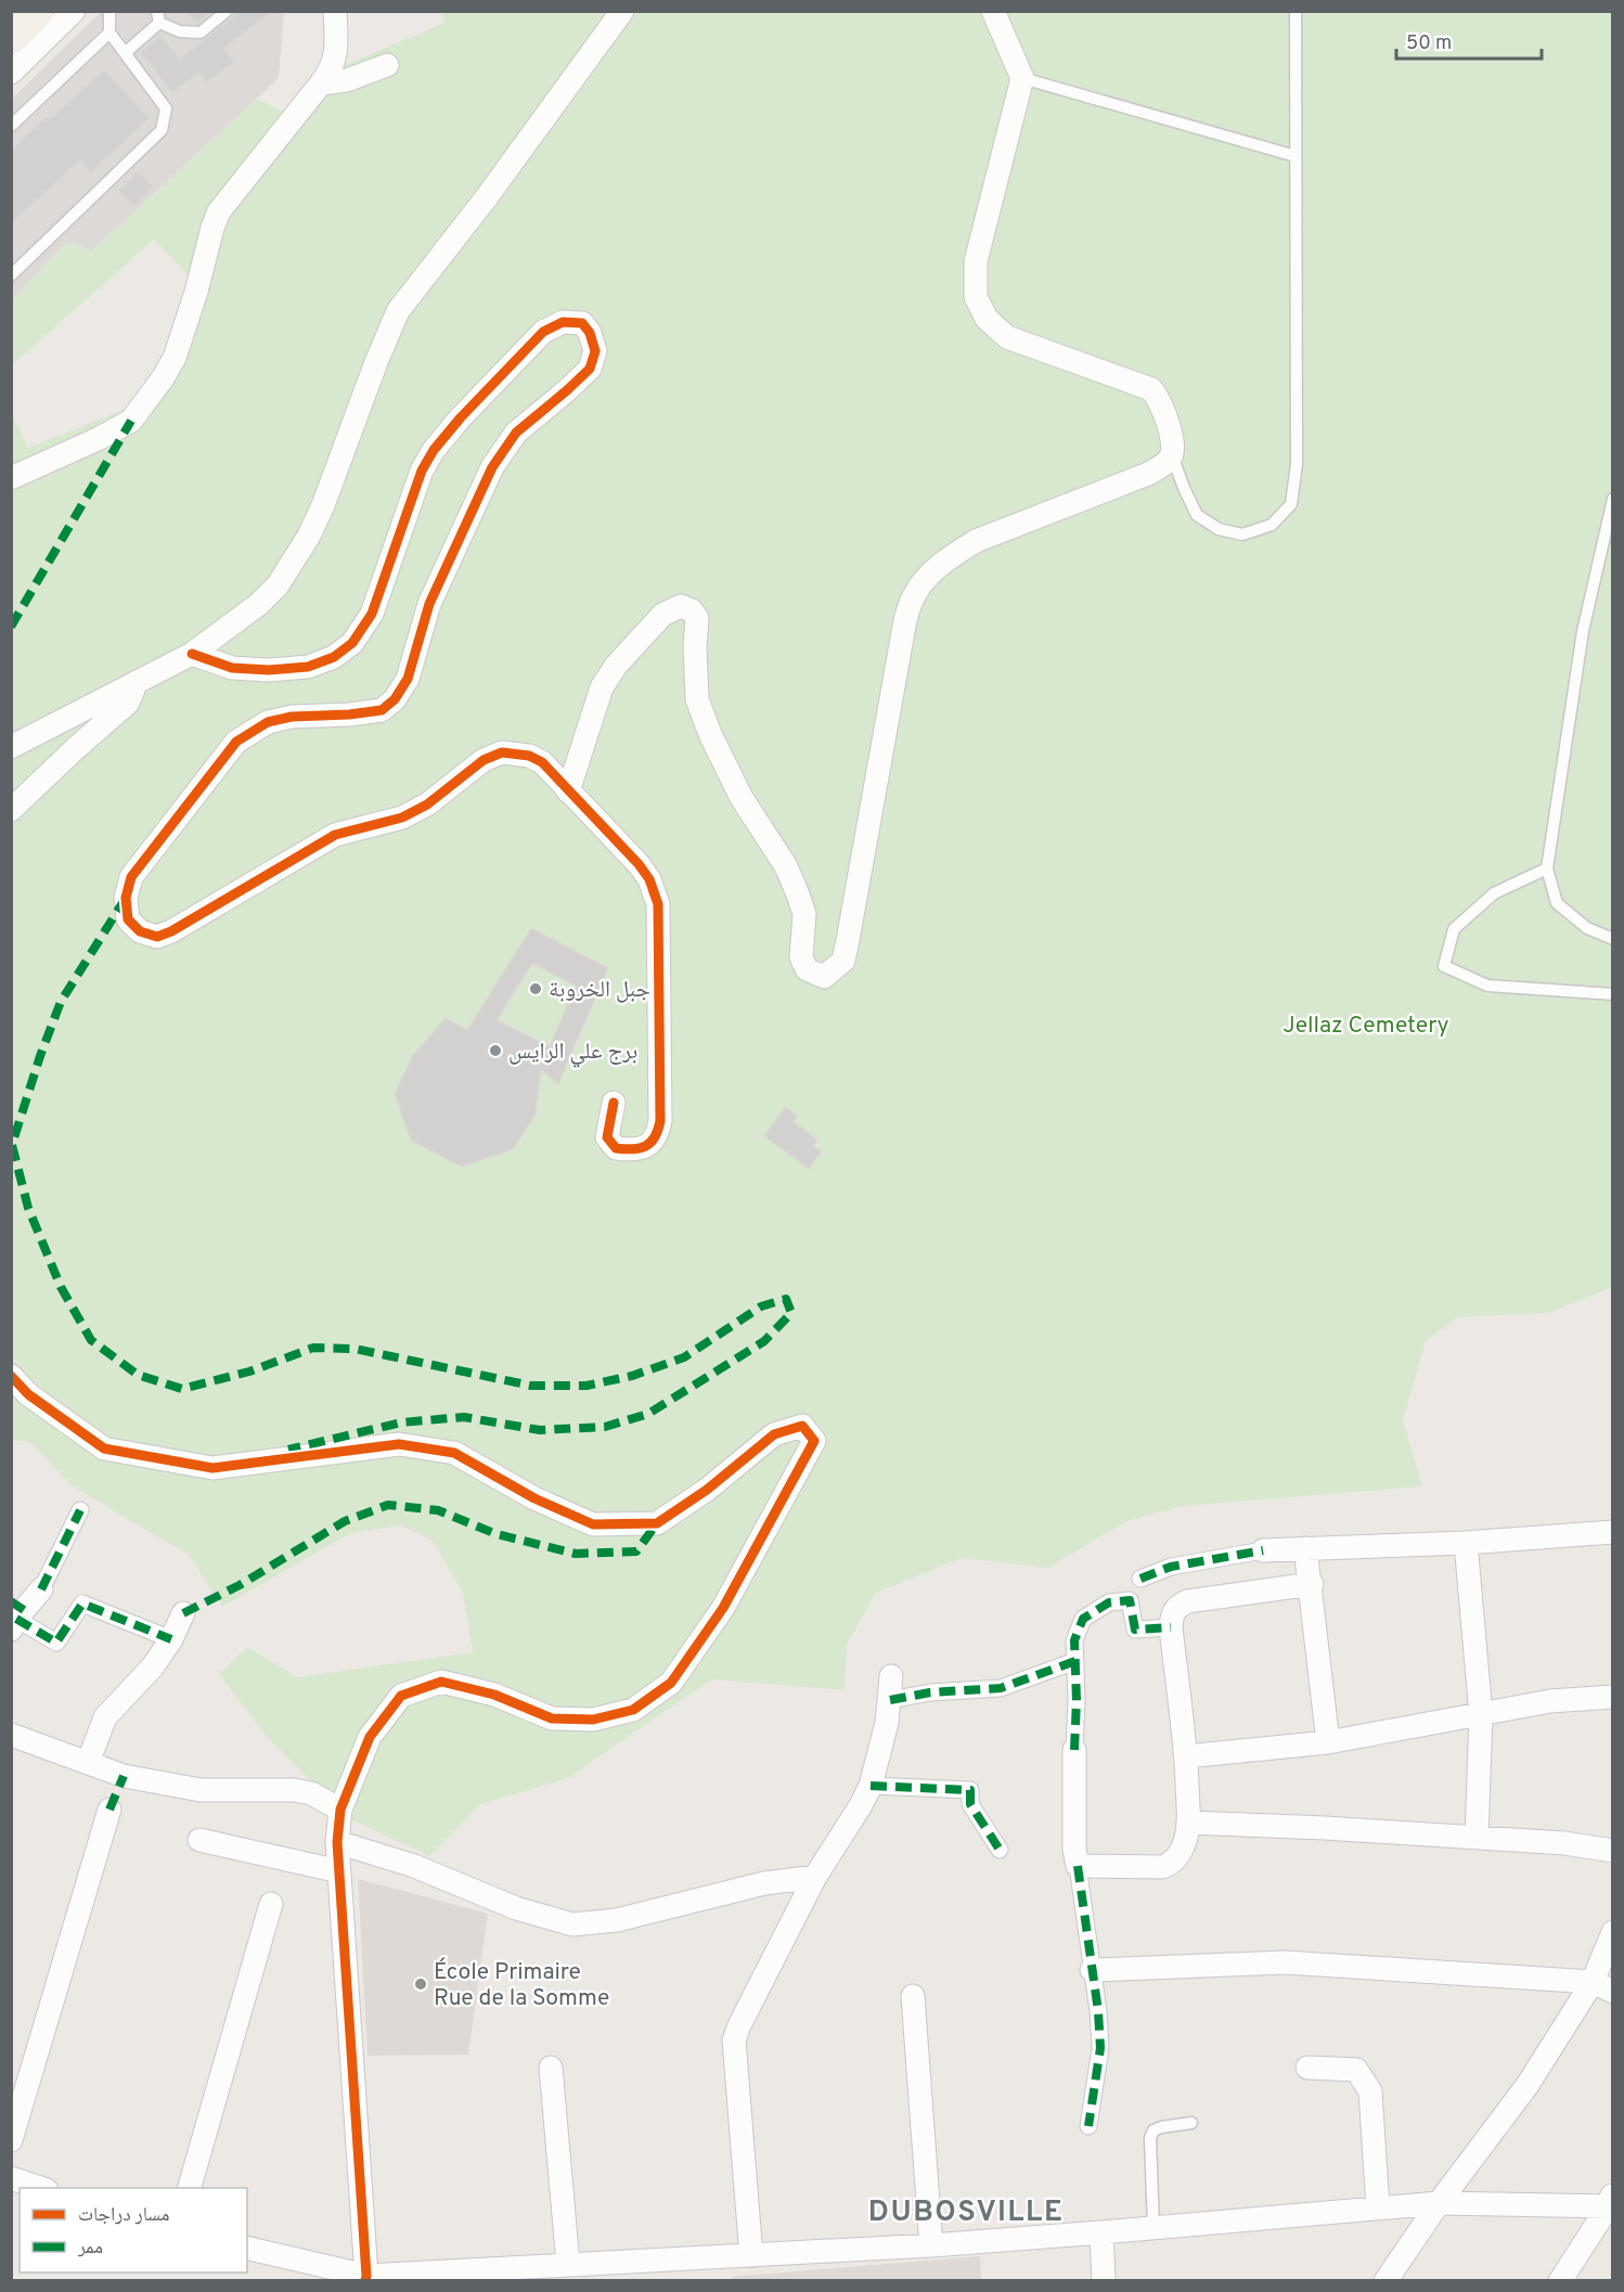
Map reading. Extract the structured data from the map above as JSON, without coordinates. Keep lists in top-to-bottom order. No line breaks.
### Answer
{"districts":["DUBOSVILLE"],"parks":["Jellaz Cemetery"],"places":["جبل الخروبة","برج علي الرايس","École Primaire Rue de la Somme"],"legend":["مسار دراجات","ممر"],"scale_bar":"50 m"}
